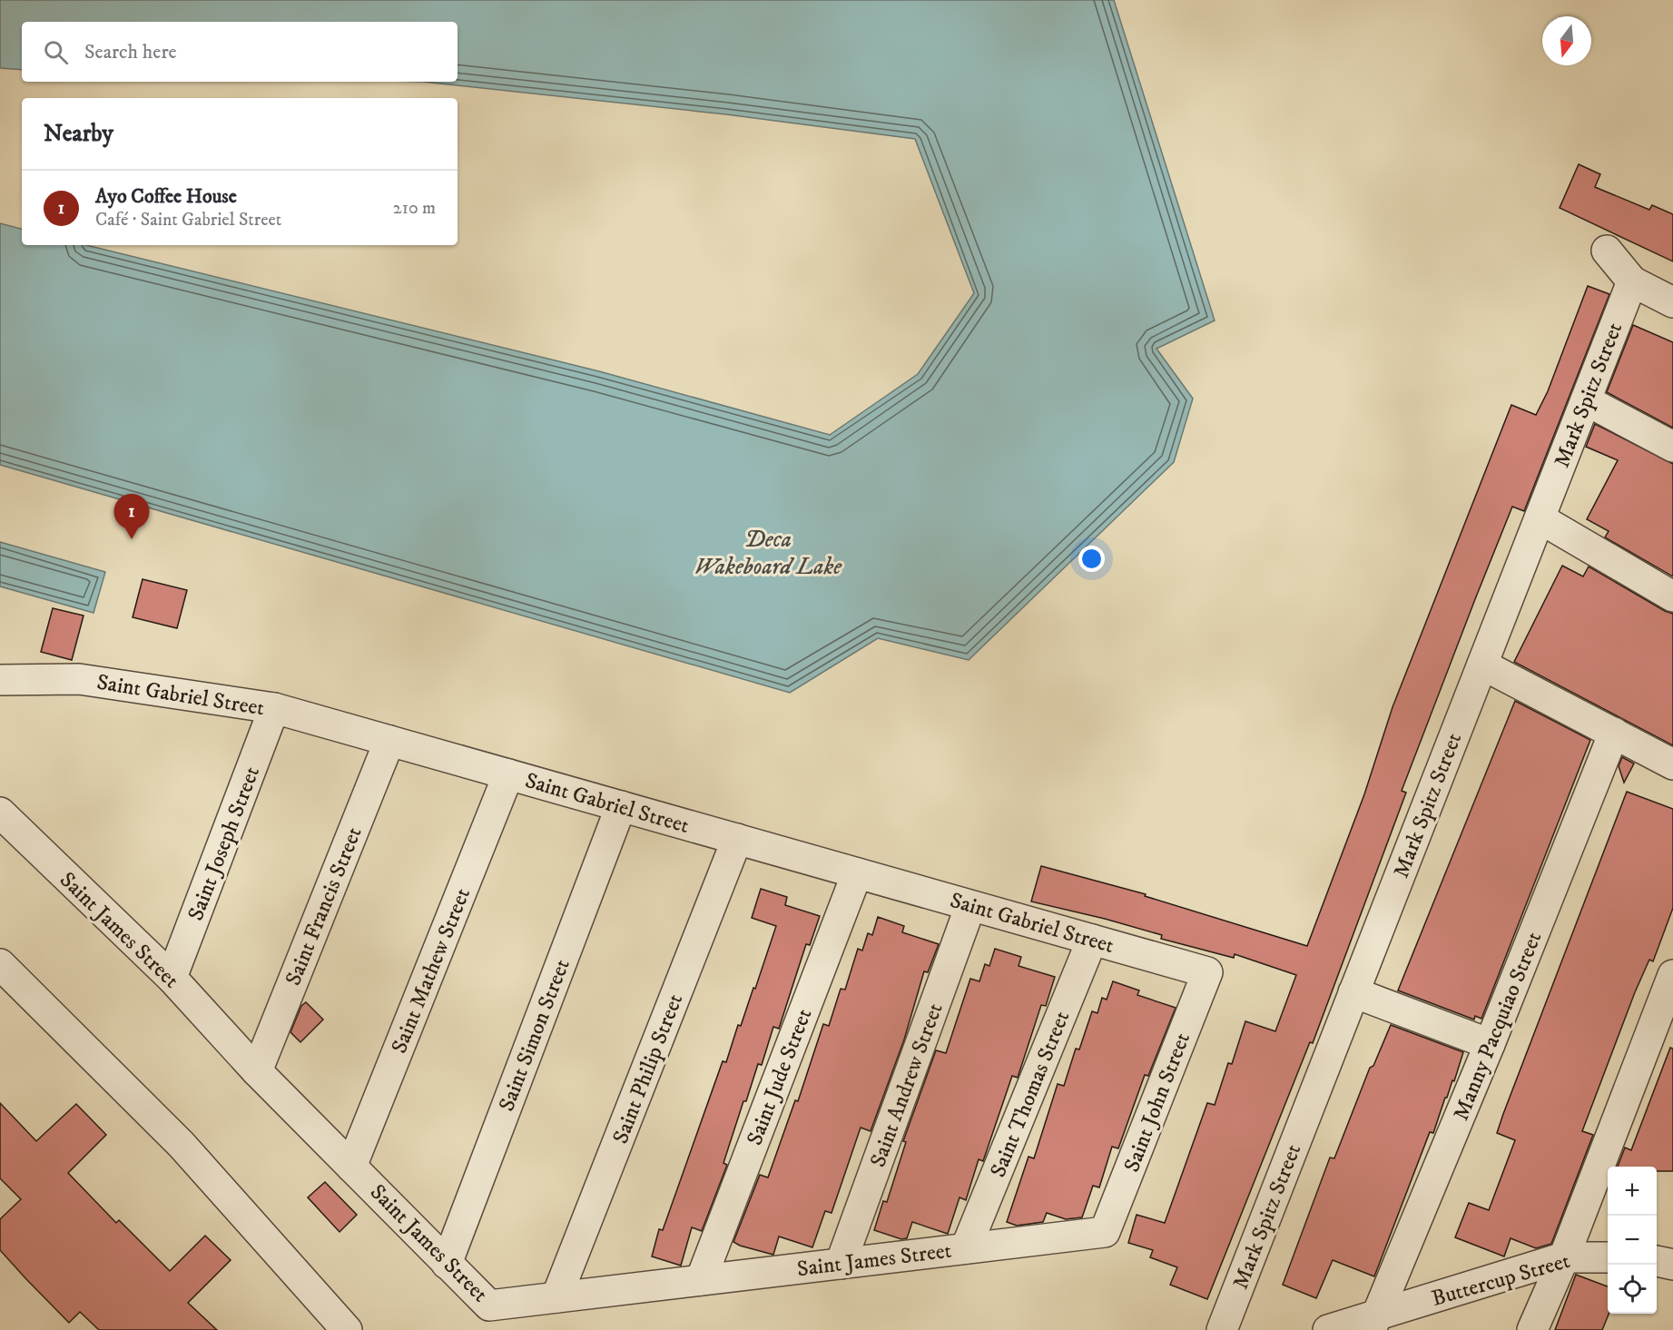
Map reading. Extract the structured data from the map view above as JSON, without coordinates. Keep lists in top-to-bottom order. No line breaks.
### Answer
{"streets":{"street":["Mark Spitz Street","Saint Gabriel Street","Saint Joseph Street","Saint Francis Street","Saint James Street","Saint Mathew Street","Manny Pacquiao Street","Saint Simon Street","Saint Philip Street","Saint Jude Street","Saint Andrew Street","Saint Thomas Street","Saint John Street","Buttercup Street"]},"crossings":[["Saint Gabriel Street","Saint Joseph Street"],["Saint Gabriel Street","Saint Francis Street"],["Saint Gabriel Street","Saint Mathew Street"],["Saint Gabriel Street","Saint Simon Street"],["Saint Gabriel Street","Saint Philip Street"],["Saint Gabriel Street","Saint Jude Street"],["Saint Gabriel Street","Saint Andrew Street"],["Saint Gabriel Street","Saint Thomas Street"],["Saint Gabriel Street","Saint John Street"],["Saint Joseph Street","Saint James Street"],["Saint Francis Street","Saint James Street"],["Saint James Street","Saint Mathew Street"],["Saint James Street","Saint Simon Street"],["Saint James Street","Saint Philip Street"],["Saint James Street","Saint Jude Street"],["Saint James Street","Saint Andrew Street"],["Saint James Street","Saint Thomas Street"],["Saint James Street","Saint John Street"],["Manny Pacquiao Street","Buttercup Street"]],"water":["Deca Wakeboard Lake"],"north":"bottom","page":{"search":"Search here","heading":"Nearby","list":[{"mark":"1","name":"Ayo Coffee House","note":"Café · Saint Gabriel Street","value":"210 m"}],"pins":"1","map_buttons":["+","−"]}}
